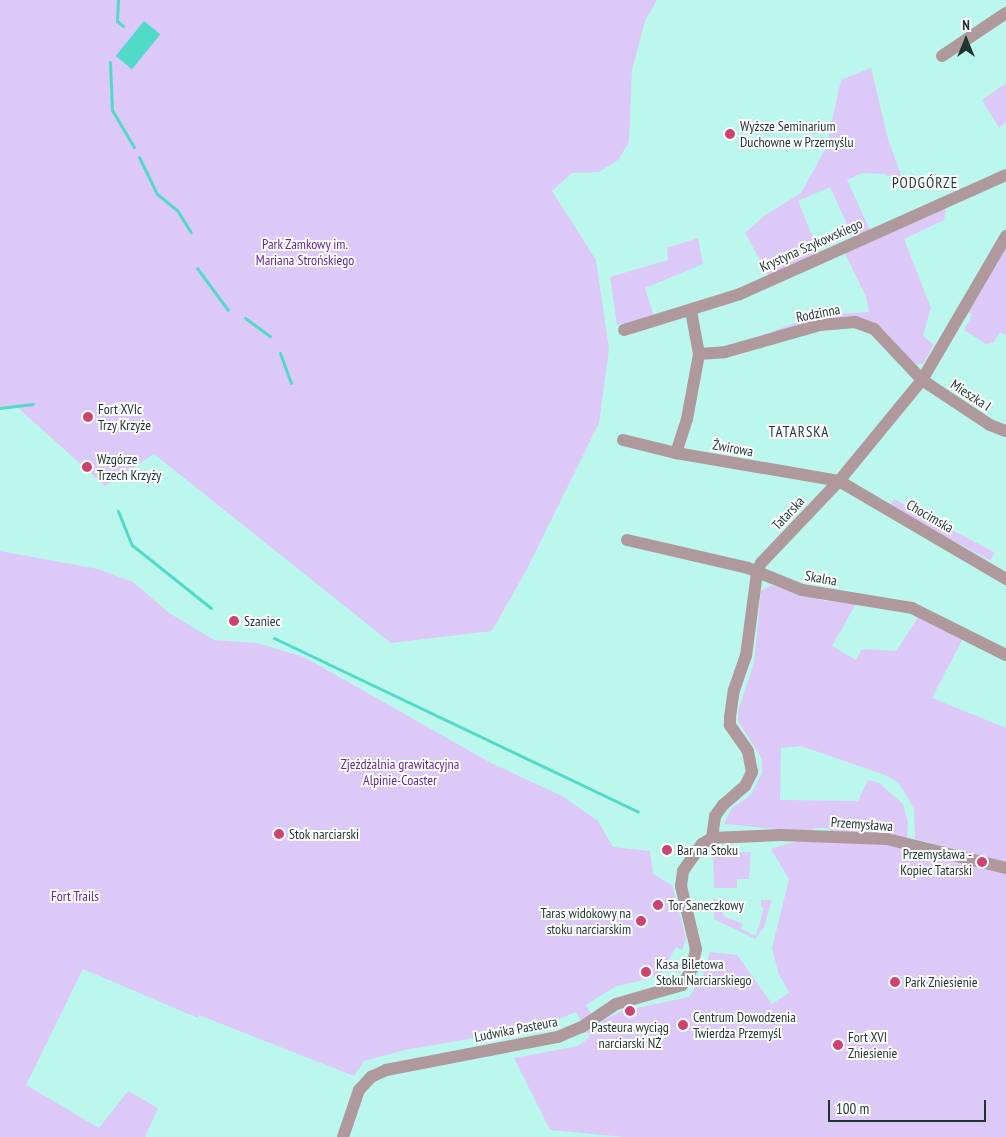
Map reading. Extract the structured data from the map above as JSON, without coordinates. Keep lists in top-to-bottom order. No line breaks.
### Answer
{"streets":{"street":["Krystyna Szykowskiego","Rodzinna","Mieszka I","Żwirowa","Tatarska","Chocimska","Skalna","Przemysława","Ludwika Pasteura"]},"crossings":[["Rodzinna","Mieszka I"],["Rodzinna","Tatarska"],["Mieszka I","Tatarska"],["Żwirowa","Tatarska"],["Żwirowa","Chocimska"],["Tatarska","Chocimska"],["Tatarska","Skalna"],["Przemysława","Ludwika Pasteura"]],"districts":["PODGÓRZE","TATARSKA"],"parks":["Park Zamkowy im. Mariana Strońskiego","Zjeżdżalnia grawitacyjna Alpinie-Coaster","Fort Trails"],"places":["Wyższe Seminarium Duchowne w Przemyślu","Fort XVIc Trzy Krzyże","Wzgórze Trzech Krzyży","Szaniec","Stok narciarski","Bar na Stoku","Przemysława - Kopiec Tatarski","Tor Saneczkowy","Taras widokowy na stoku narciarskim","Kasa Biletowa Stoku Narciarskiego","Park Zniesienie","Pasteura wyciąg narciarski NŻ","Centrum Dowodzenia Twierdza Przemyśl","Fort XVI Zniesienie"],"scale_bar":"100 m","north":"top"}
